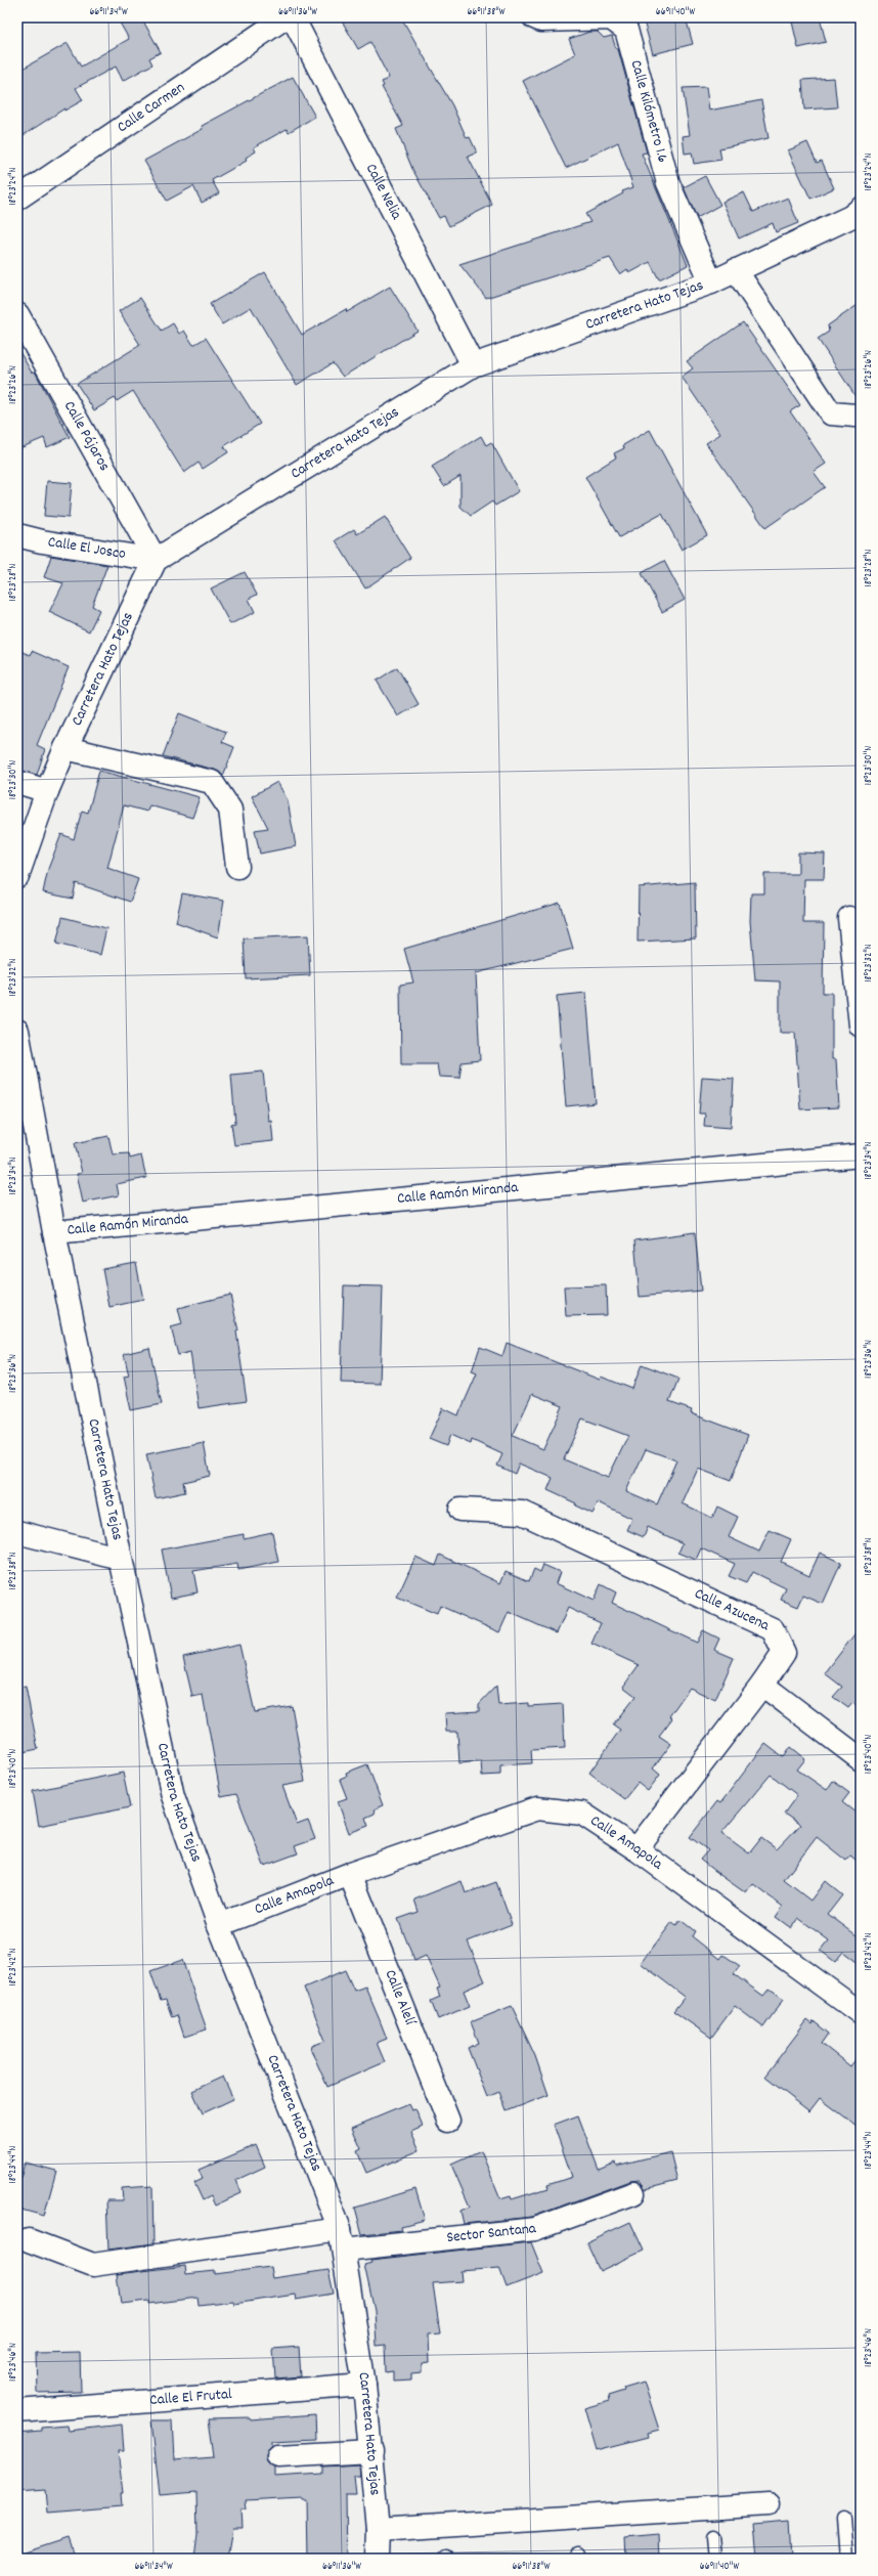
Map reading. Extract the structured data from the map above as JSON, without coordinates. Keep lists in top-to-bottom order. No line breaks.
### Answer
{"streets":{"street":["Calle Carmen","Calle Kilómetro 1.6","Calle Nelia","Carretera Hato Tejas","Calle Pájaros","Calle El Josco","Calle Ramón Miranda","Calle Azucena","Calle Amapola","Calle Alelí","Sector Santana","Calle El Frutal"]},"crossings":[["Calle Kilómetro 1.6","Carretera Hato Tejas"],["Calle Nelia","Carretera Hato Tejas"],["Carretera Hato Tejas","Calle Pájaros"],["Carretera Hato Tejas","Calle El Josco"],["Carretera Hato Tejas","Calle Ramón Miranda"],["Carretera Hato Tejas","Calle Amapola"],["Carretera Hato Tejas","Sector Santana"],["Carretera Hato Tejas","Calle El Frutal"],["Calle Pájaros","Calle El Josco"],["Calle Azucena","Calle Amapola"],["Calle Amapola","Calle Alelí"]],"coordinates":["66°11'34\"W","66°11'36\"W","66°11'38\"W","66°11'40\"W","18°23'24\"N","18°23'26\"N","18°23'28\"N","18°23'30\"N","18°23'32\"N","18°23'34\"N","18°23'36\"N","18°23'38\"N","18°23'40\"N","18°23'42\"N","18°23'44\"N","18°23'46\"N"]}
